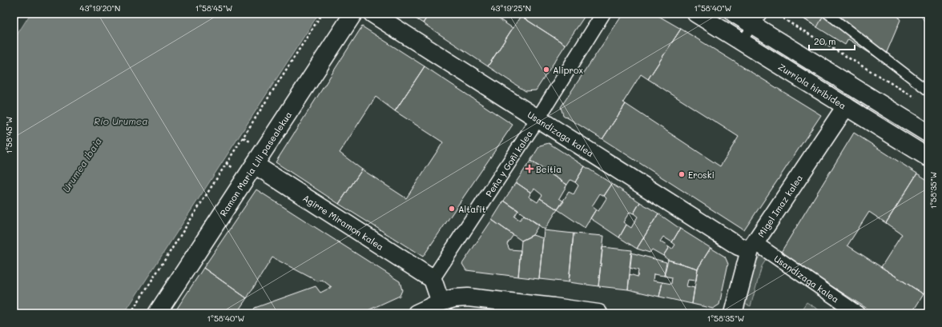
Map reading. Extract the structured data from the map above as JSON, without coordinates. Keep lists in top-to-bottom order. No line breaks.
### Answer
{"streets":{"street":["Zurriola hiribidea","Usandizaga kalea","Peña y Goñi kalea","Ramon Maria Lili pasealekua","Migel Imaz kalea","Agirre Miramon kalea"]},"crossings":[["Zurriola hiribidea","Migel Imaz kalea"],["Usandizaga kalea","Peña y Goñi kalea"],["Usandizaga kalea","Migel Imaz kalea"],["Peña y Goñi kalea","Agirre Miramon kalea"],["Ramon Maria Lili pasealekua","Agirre Miramon kalea"]],"water":["Río Urumea","Urumea ibaia"],"places":{"other":["Aliprox","Eroski","Altafit"],"health":["Beitia"]},"scale_bar":"20 m","coordinates":["43°19'20\"N","1°58'45\"W","43°19'25\"N","1°58'40\"W","1°58'35\"W"]}
